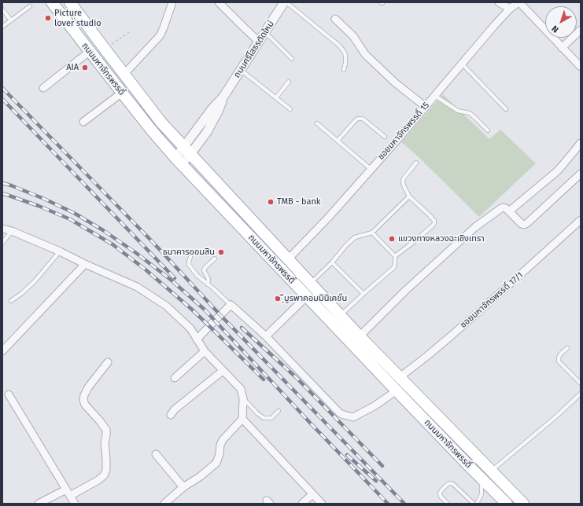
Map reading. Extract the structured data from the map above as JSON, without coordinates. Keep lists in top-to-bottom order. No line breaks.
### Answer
{"streets":{"main road":["ถนนมหาจักรพรรดิ์"],"street":["ถนนศรีโสธรตัดใหม่","ซอยมหาจักรพรรดิ์ 15","ซอยมหาจักรพรรดิ์ 17/1"]},"crossings":[["ถนนศรีโสธรตัดใหม่","ถนนมหาจักรพรรดิ์"],["ถนนมหาจักรพรรดิ์","ซอยมหาจักรพรรดิ์ 15"],["ถนนมหาจักรพรรดิ์","ซอยมหาจักรพรรดิ์ 17/1"]],"places":["Picture lover studio","AIA","TMB - bank","แขวงทางหลวงฉะเชิงเทรา","ธนาคารออมสิน","ฺีบูรพาคอมมินิเคชั่น"],"north":"bottom left"}
